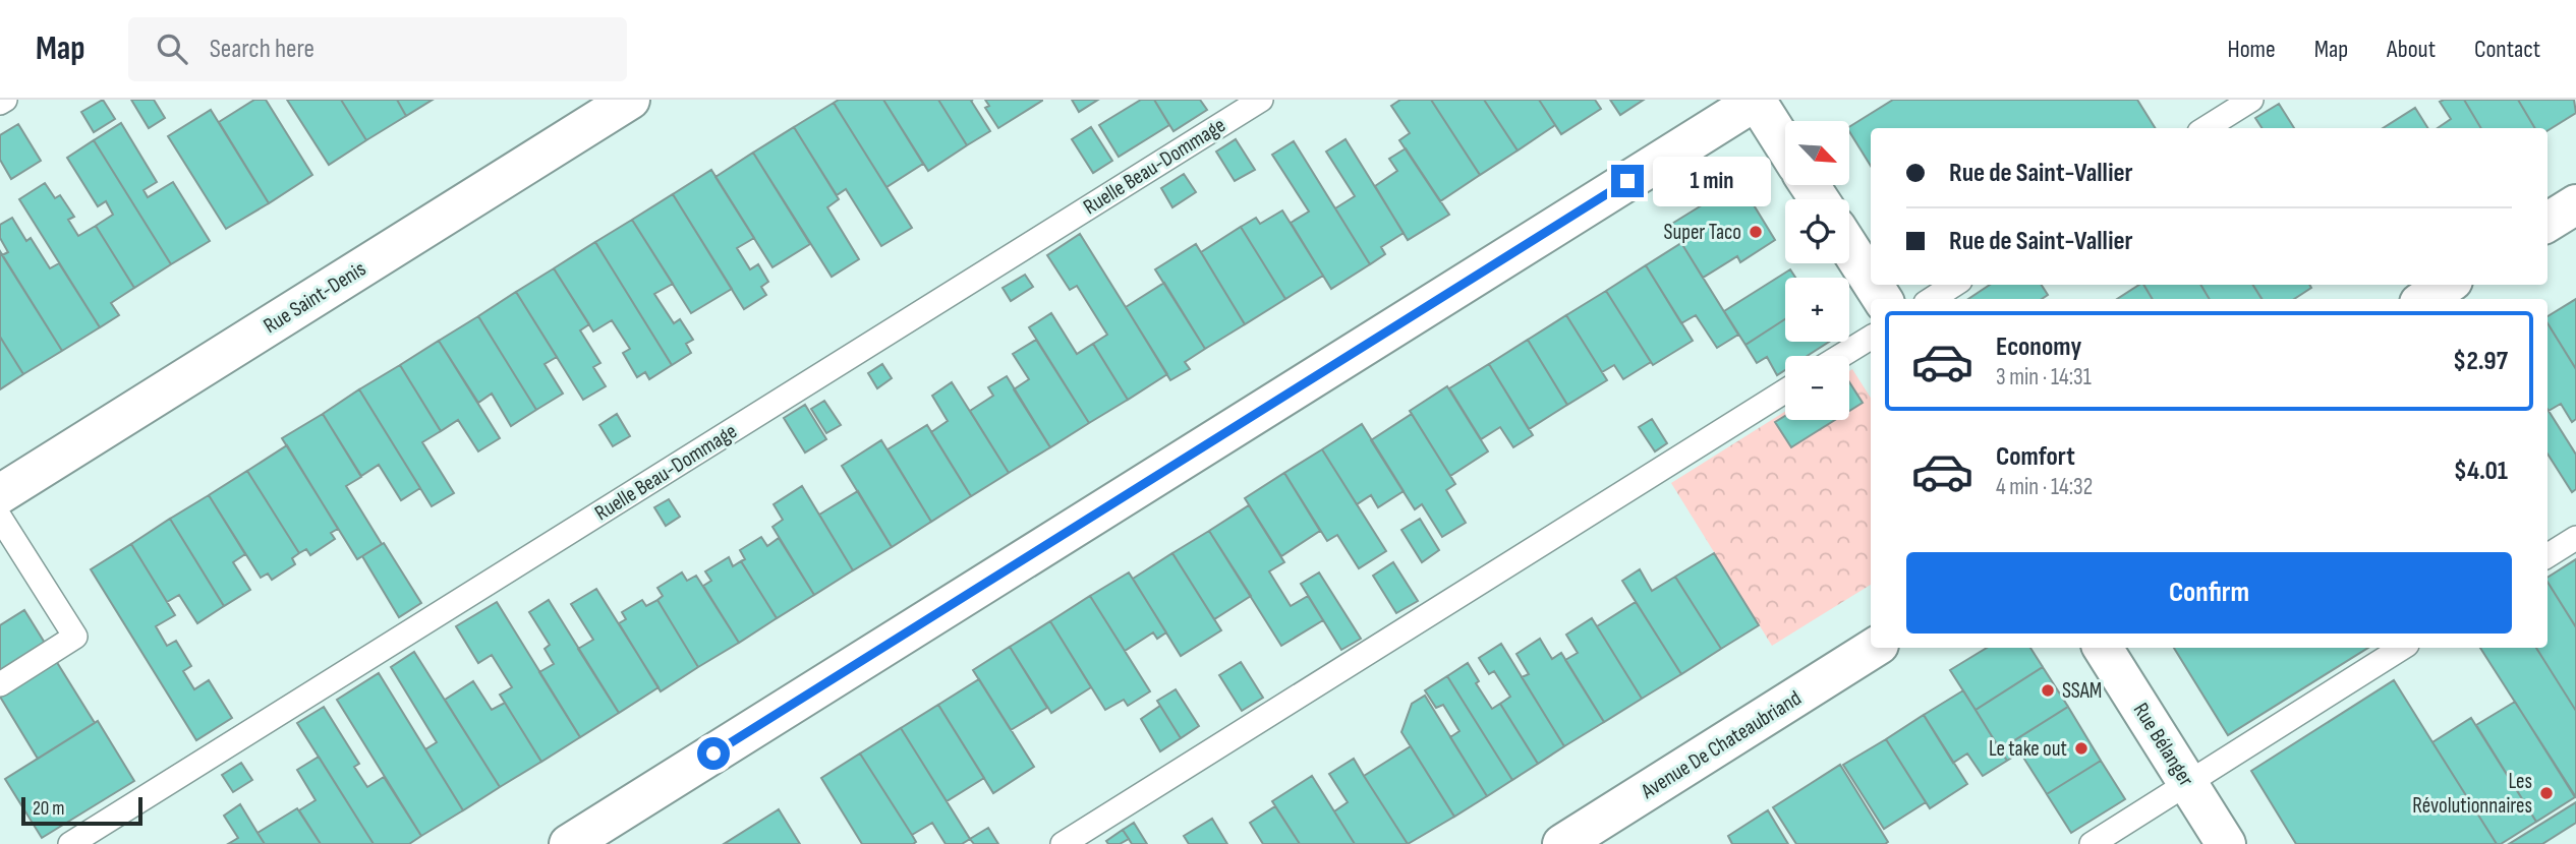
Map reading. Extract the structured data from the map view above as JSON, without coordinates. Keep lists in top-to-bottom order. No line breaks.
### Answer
{"streets":{"street":["Rue Saint-Denis","Avenue De Chateaubriand","Rue Bélanger"],"lane":["Ruelle Beau-Dommage"]},"places":["Super Taco","SSAM","Le take out","Les Révolutionnaires"],"scale_bar":"20 m","north":"bottom right","page":{"header":"Map","search":"Search here","nav":["Home","Map","About","Contact"],"map_buttons":["+","−"],"banner":["Rue de Saint-Vallier","Rue de Saint-Vallier"],"bubble":"1 min","list":[{"name":"Economy","note":"3 min · 14:31","value":"$2.97"},{"name":"Comfort","note":"4 min · 14:32","value":"$4.01"}],"buttons":"Confirm","scale":"20 m"}}
